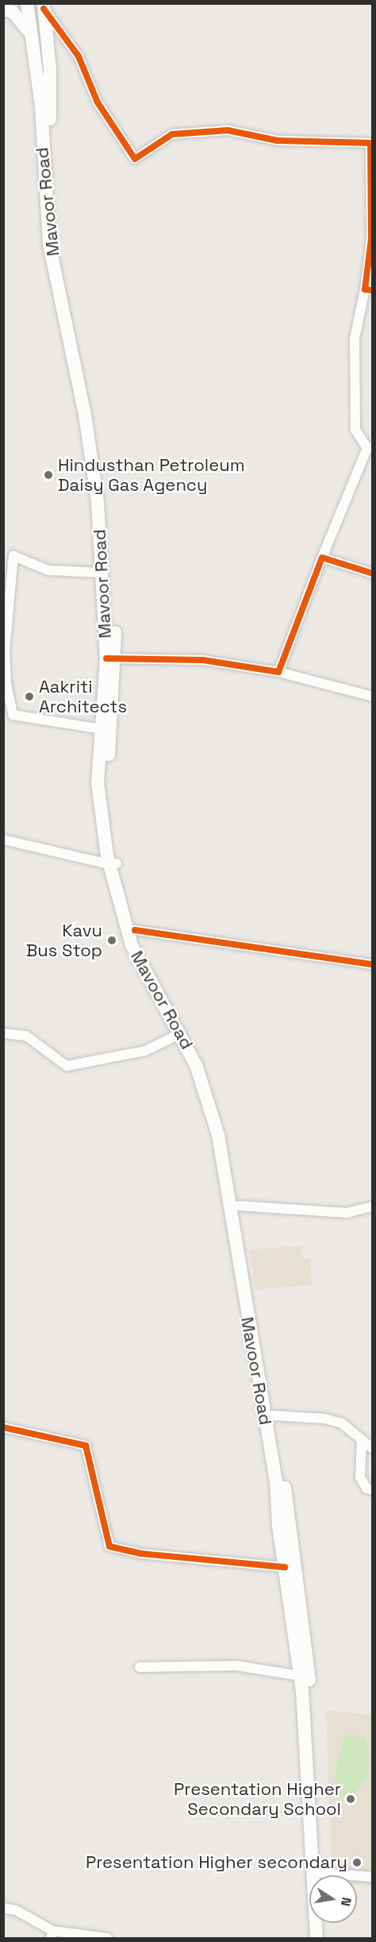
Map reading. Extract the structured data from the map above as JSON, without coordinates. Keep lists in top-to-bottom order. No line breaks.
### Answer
{"streets":{"main road":["Mavoor Road"]},"places":["Hindusthan Petroleum Daisy Gas Agency","Aakriti Architects","Kavu Bus Stop","Presentation Higher Secondary School","Presentation Higher secondary"],"north":"right"}
